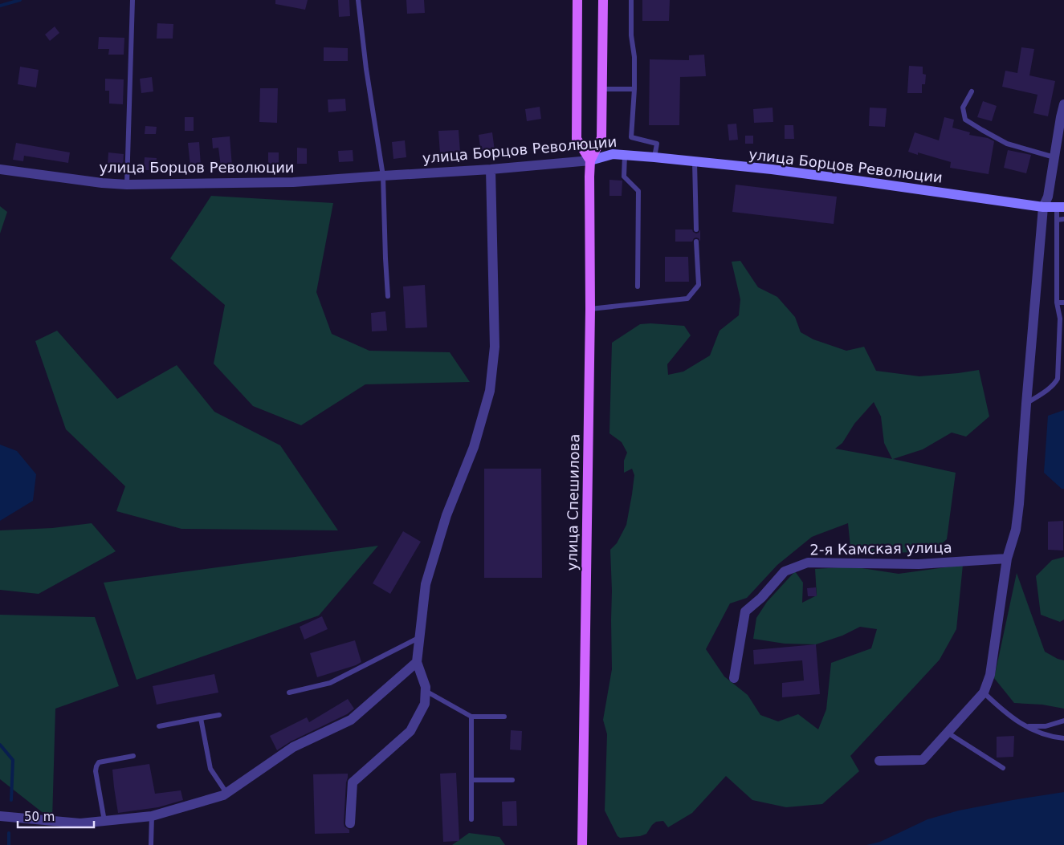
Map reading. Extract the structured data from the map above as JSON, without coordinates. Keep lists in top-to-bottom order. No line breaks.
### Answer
{"streets":{"main road":["улица Спешилова"],"street":["улица Борцов Революции","2-я Камская улица"]},"crossings":[["улица Борцов Революции","улица Спешилова"]],"scale_bar":"50 m"}
